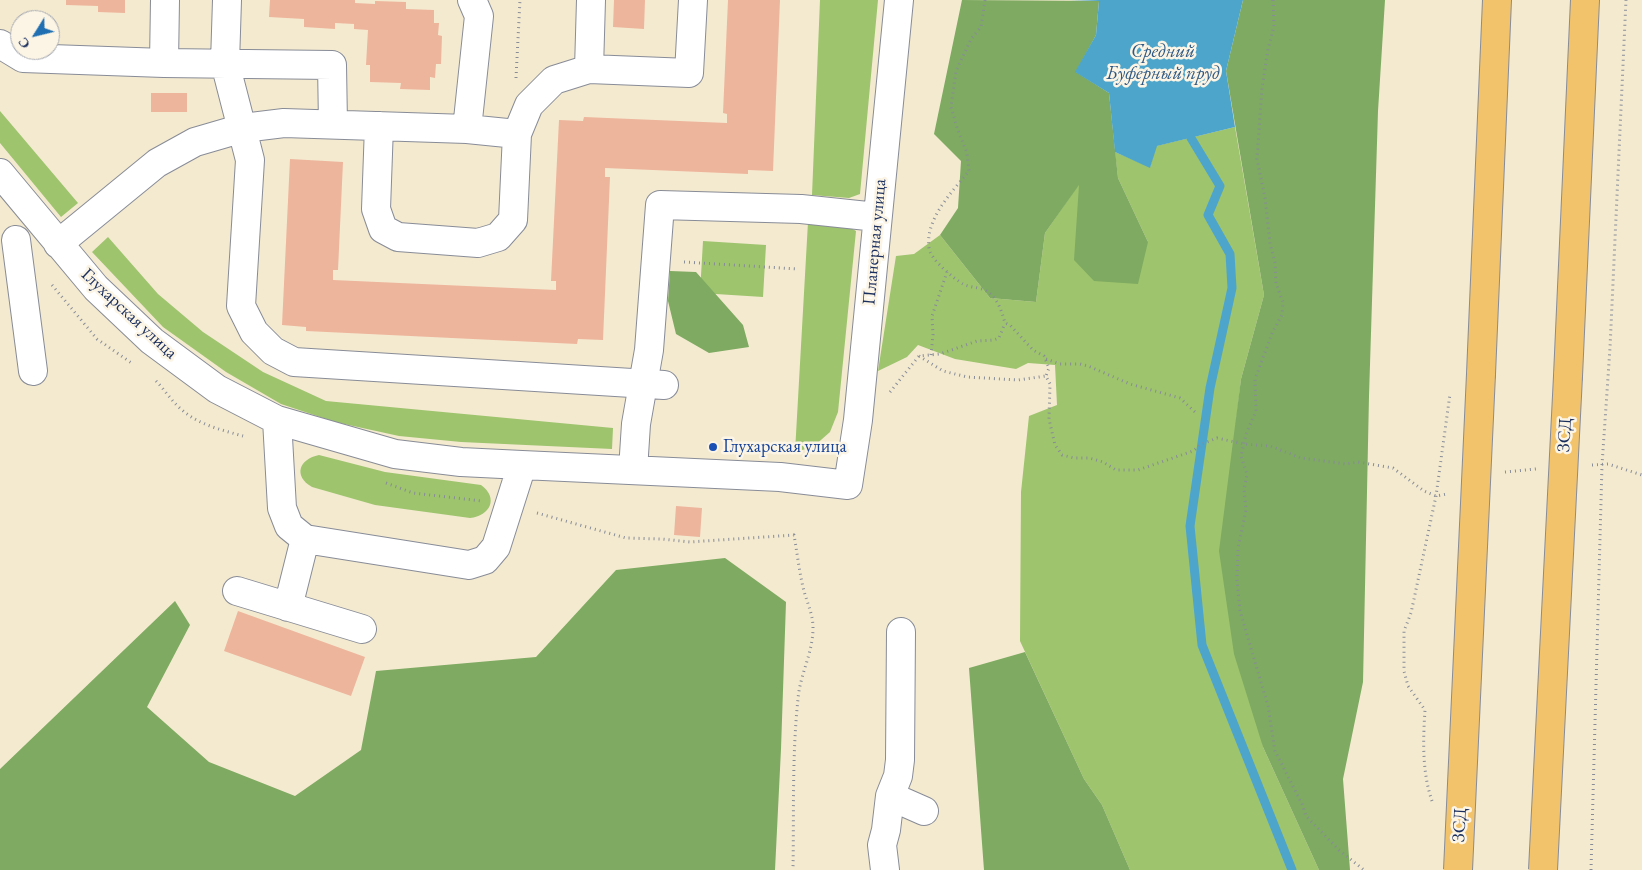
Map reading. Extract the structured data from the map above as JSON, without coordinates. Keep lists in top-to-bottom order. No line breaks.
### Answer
{"streets":{"highway":["ЗСД"],"street":["Планерная улица","Глухарская улица"]},"crossings":[["Планерная улица","Глухарская улица"]],"water":["Средний Буферный пруд"],"places":["Глухарская улица"],"north":"bottom left"}
